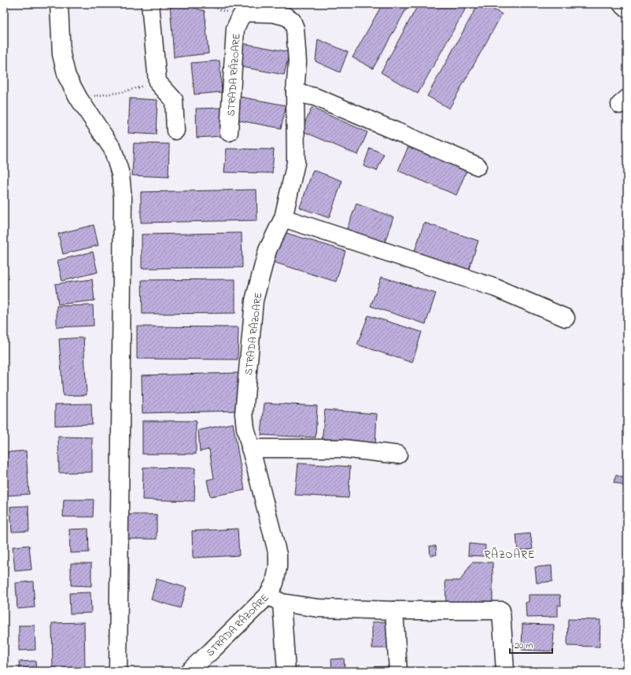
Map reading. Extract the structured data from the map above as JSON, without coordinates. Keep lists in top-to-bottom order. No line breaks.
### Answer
{"streets":{"street":["STRADA RĂZOARE"]},"districts":["RĂZOARE"],"scale_bar":"20 m"}
